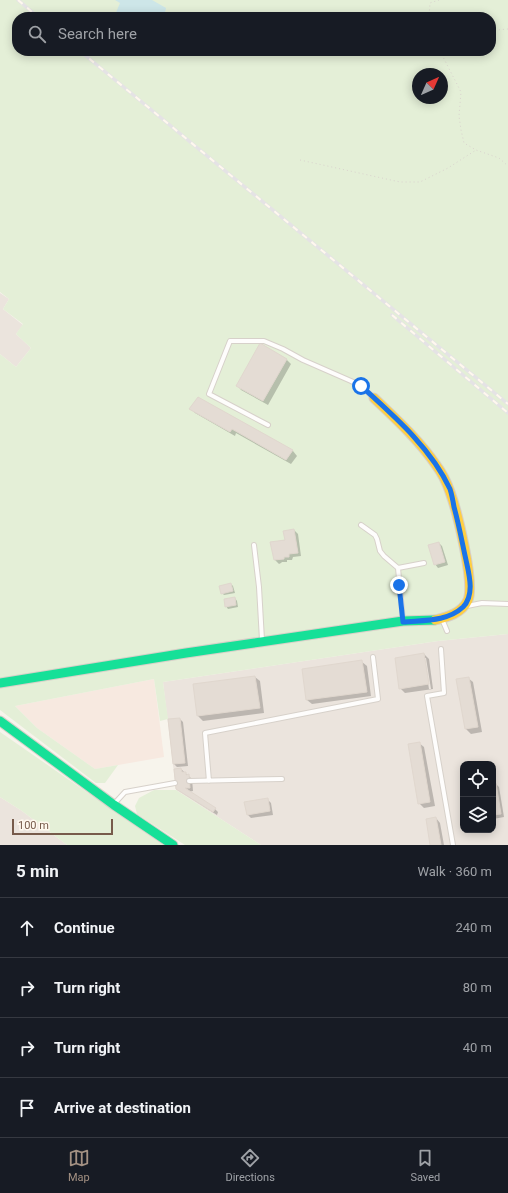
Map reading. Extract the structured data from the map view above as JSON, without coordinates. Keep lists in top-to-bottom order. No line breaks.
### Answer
{"scale_bar":"100 m","north":"top right","page":{"search":"Search here","scale":"100 m","heading":["5 min","Walk · 360 m"],"list":[["Continue","240 m"],["Turn right","80 m"],["Turn right","40 m"],"Arrive at destination"],"nav":["Map","Directions","Saved"]}}
